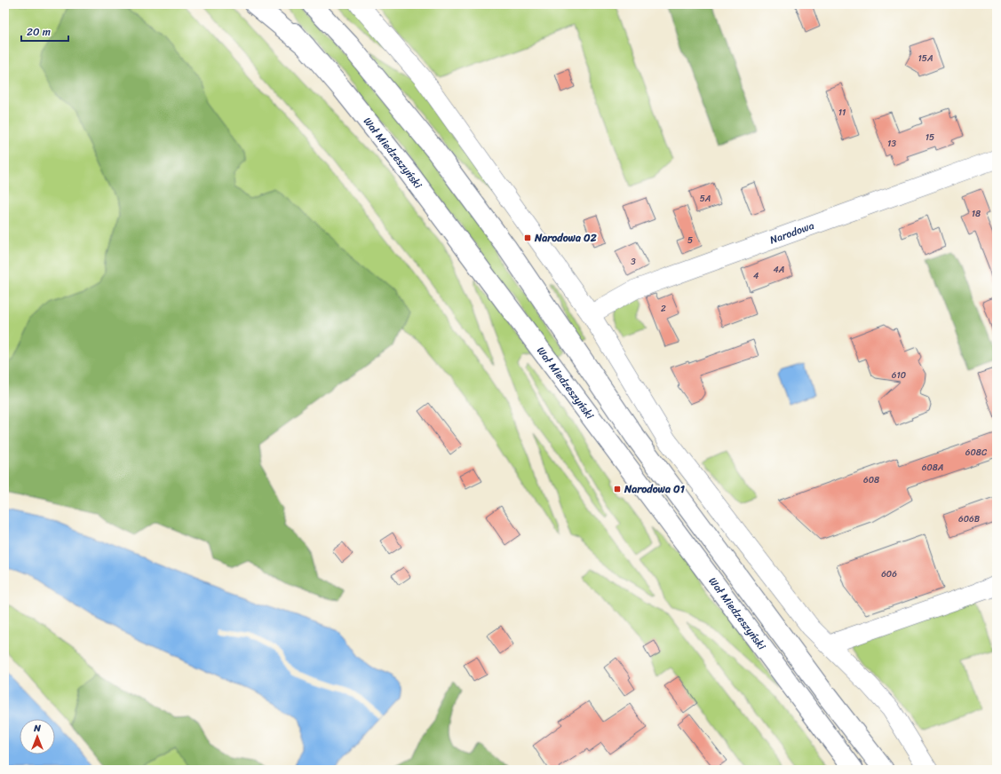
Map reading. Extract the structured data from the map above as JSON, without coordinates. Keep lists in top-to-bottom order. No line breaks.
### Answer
{"streets":{"main road":["Wał Miedzeszyński"],"street":["Narodowa"]},"places":{"transit":["Narodowa 02","Narodowa 01"]},"house_numbers":["15A","11","15","13","5A","18","5","3","4A","4","2","610","608C","608A","608","606B","606"],"scale_bar":"20 m","north":"top"}
